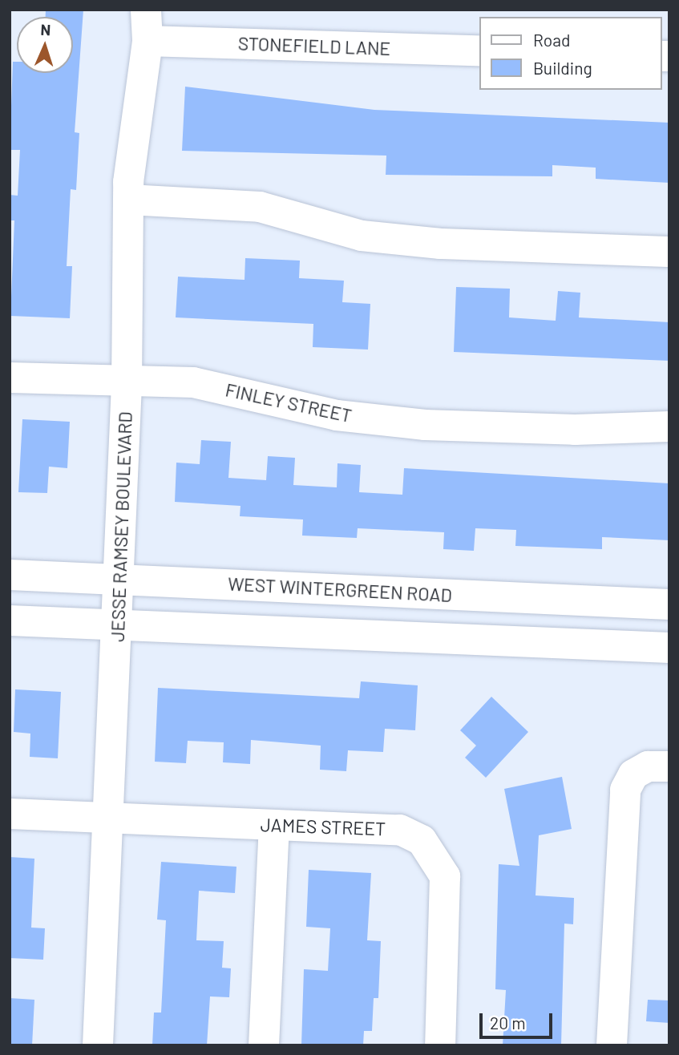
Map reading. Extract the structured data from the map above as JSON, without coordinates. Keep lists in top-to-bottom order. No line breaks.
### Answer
{"streets":{"street":["STONEFIELD LANE","FINLEY STREET","JESSE RAMSEY BOULEVARD","WEST WINTERGREEN ROAD","JAMES STREET"]},"crossings":[["STONEFIELD LANE","JESSE RAMSEY BOULEVARD"],["FINLEY STREET","JESSE RAMSEY BOULEVARD"],["JESSE RAMSEY BOULEVARD","WEST WINTERGREEN ROAD"],["JESSE RAMSEY BOULEVARD","JAMES STREET"]],"legend":["Road","Building"],"scale_bar":"20 m","north":"top"}
